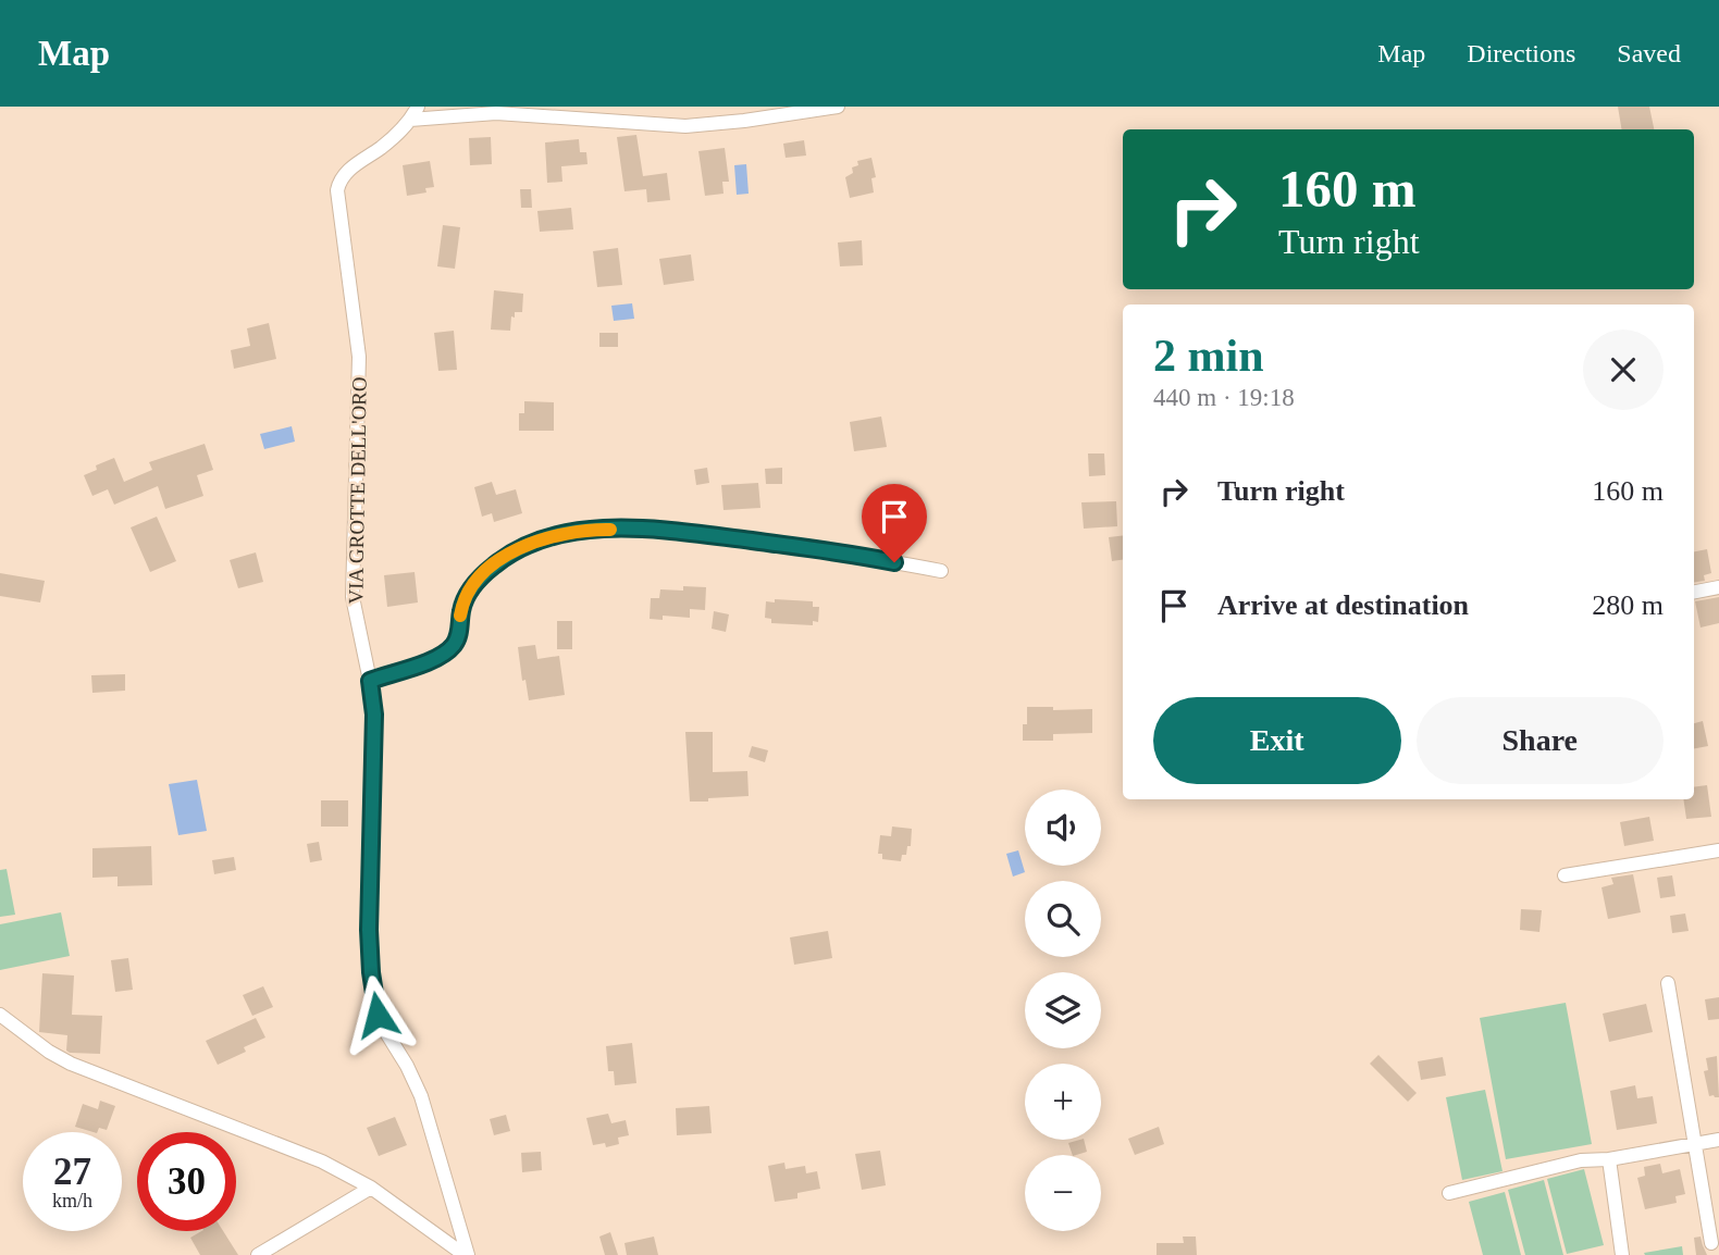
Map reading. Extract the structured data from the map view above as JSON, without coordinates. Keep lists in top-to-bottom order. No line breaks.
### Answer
{"streets":{"street":["VIA GROTTE DELL'ORO"]},"page":{"header":"Map","nav":["Map","Directions","Saved"],"turn":["160 m","Turn right"],"heading":["2 min","440 m · 19:18"],"list":[{"name":"Turn right","value":"160 m"},{"name":"Arrive at destination","value":"280 m"}],"buttons":["Exit","Share"],"map_buttons":["+","−"],"speed":"27 km/h","limit":"30"}}
